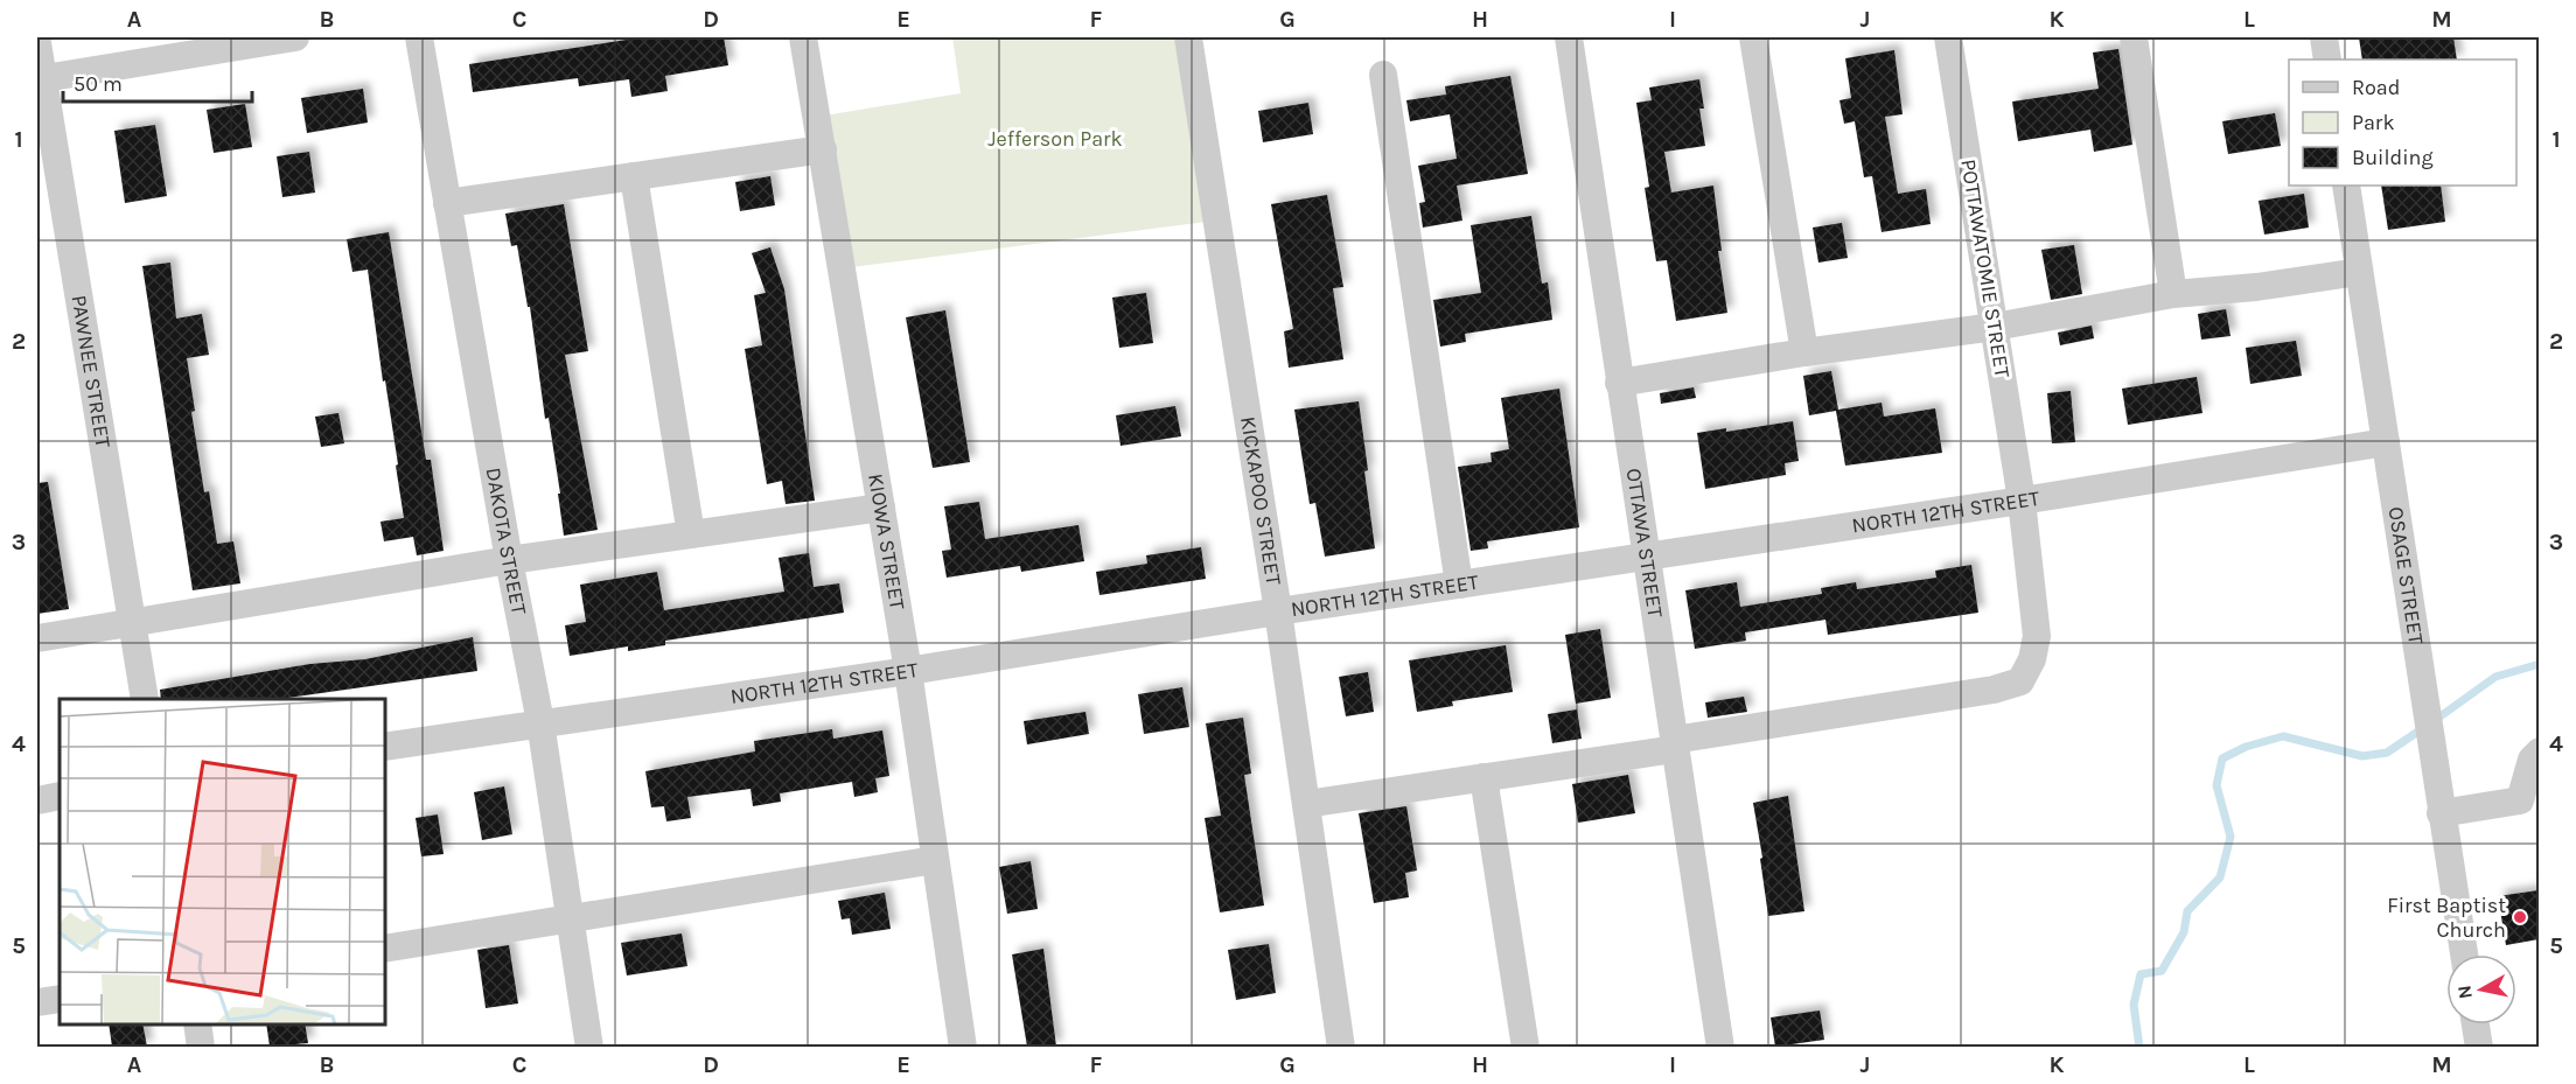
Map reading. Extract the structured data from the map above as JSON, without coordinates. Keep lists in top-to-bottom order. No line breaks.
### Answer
{"streets":{"street":["POTTAWATOMIE STREET","PAWNEE STREET","KICKAPOO STREET","NORTH 12TH STREET","DAKOTA STREET","KIOWA STREET","OTTAWA STREET","OSAGE STREET"]},"crossings":[["POTTAWATOMIE STREET","NORTH 12TH STREET"],["POTTAWATOMIE STREET","OTTAWA STREET"],["KICKAPOO STREET","NORTH 12TH STREET"],["NORTH 12TH STREET","DAKOTA STREET"],["NORTH 12TH STREET","KIOWA STREET"],["NORTH 12TH STREET","OTTAWA STREET"],["NORTH 12TH STREET","OSAGE STREET"]],"parks":["Jefferson Park"],"places":["First Baptist Church"],"legend":["Road","Park","Building"],"scale_bar":"50 m","north":"left","grid":{"columns":["A","B","C","D","E","F","G","H","I","J","K","L","M"],"rows":["1","2","3","4","5"]}}
